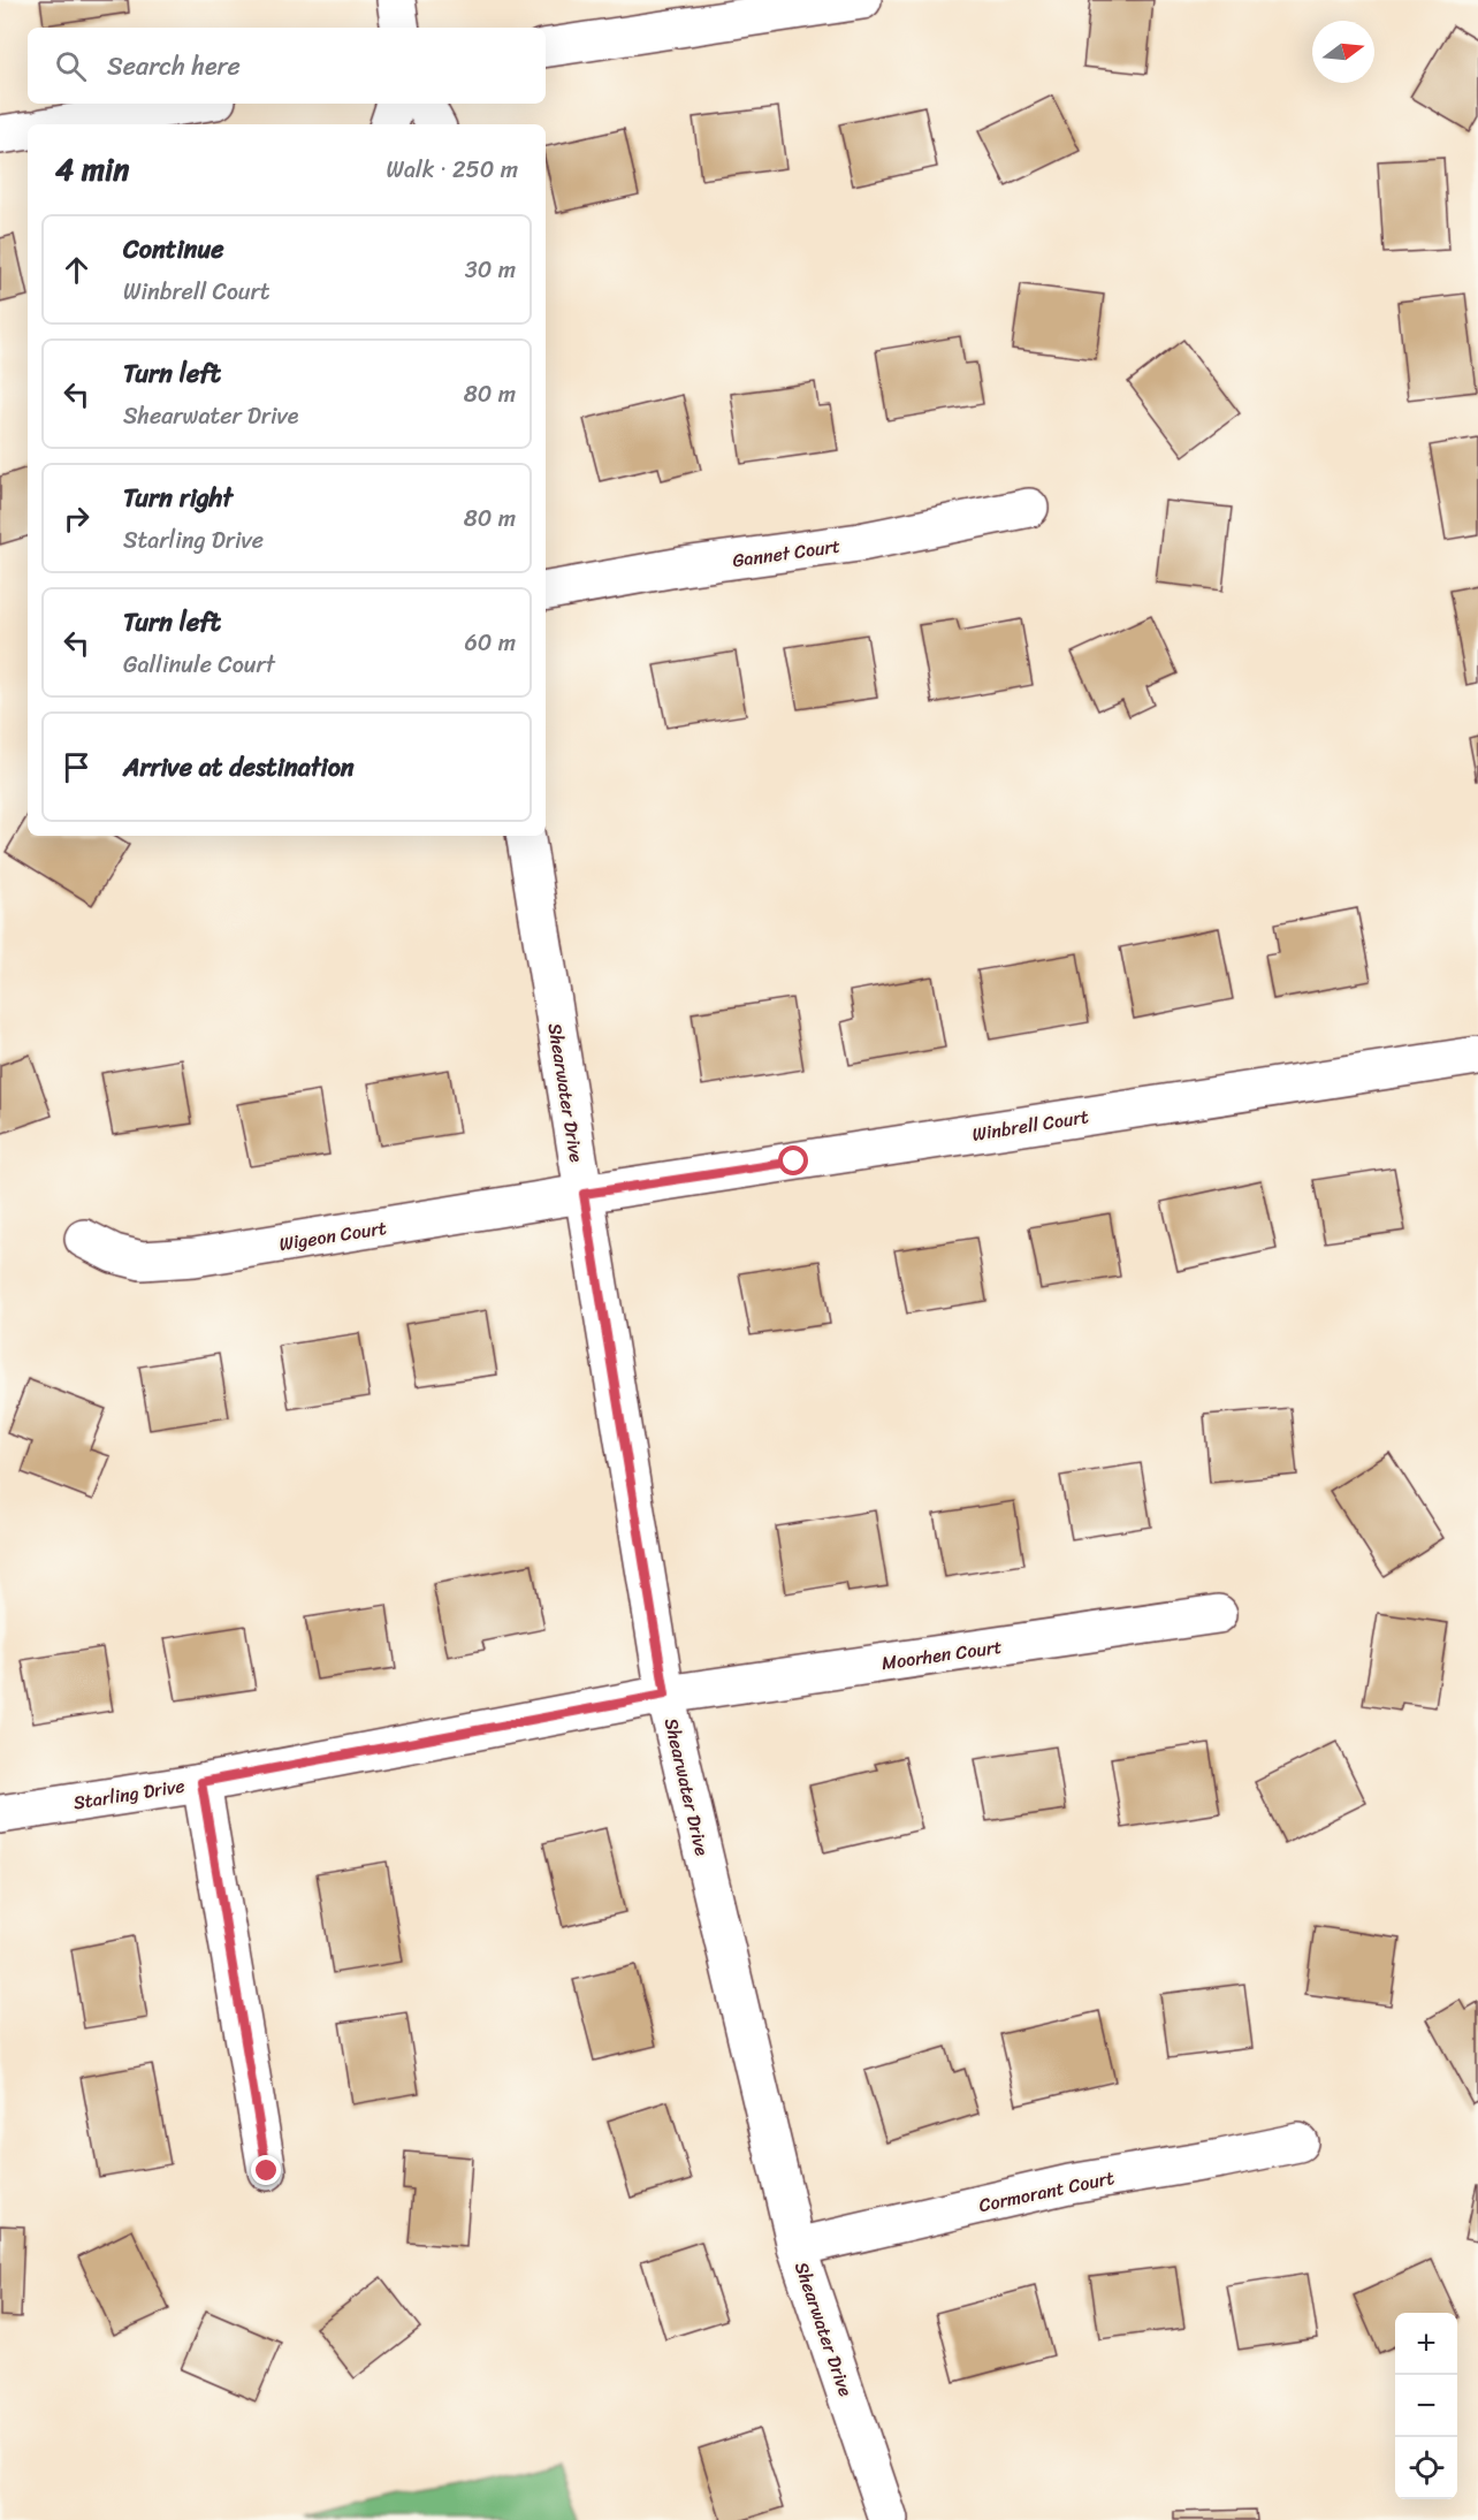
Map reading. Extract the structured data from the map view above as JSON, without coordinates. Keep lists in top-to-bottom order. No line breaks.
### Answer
{"streets":{"street":["Gannet Court","Shearwater Drive","Winbrell Court","Wigeon Court","Moorhen Court","Starling Drive","Cormorant Court"]},"crossings":[["Shearwater Drive","Winbrell Court"],["Shearwater Drive","Wigeon Court"],["Shearwater Drive","Moorhen Court"],["Shearwater Drive","Starling Drive"],["Shearwater Drive","Cormorant Court"],["Winbrell Court","Wigeon Court"],["Moorhen Court","Starling Drive"]],"north":"right","page":{"search":"Search here","heading":["4 min","Walk · 250 m"],"list":[["Continue","Winbrell Court","30 m"],["Turn left","Shearwater Drive","80 m"],["Turn right","Starling Drive","80 m"],["Turn left","Gallinule Court","60 m"],"Arrive at destination"],"map_buttons":["+","−"]}}
